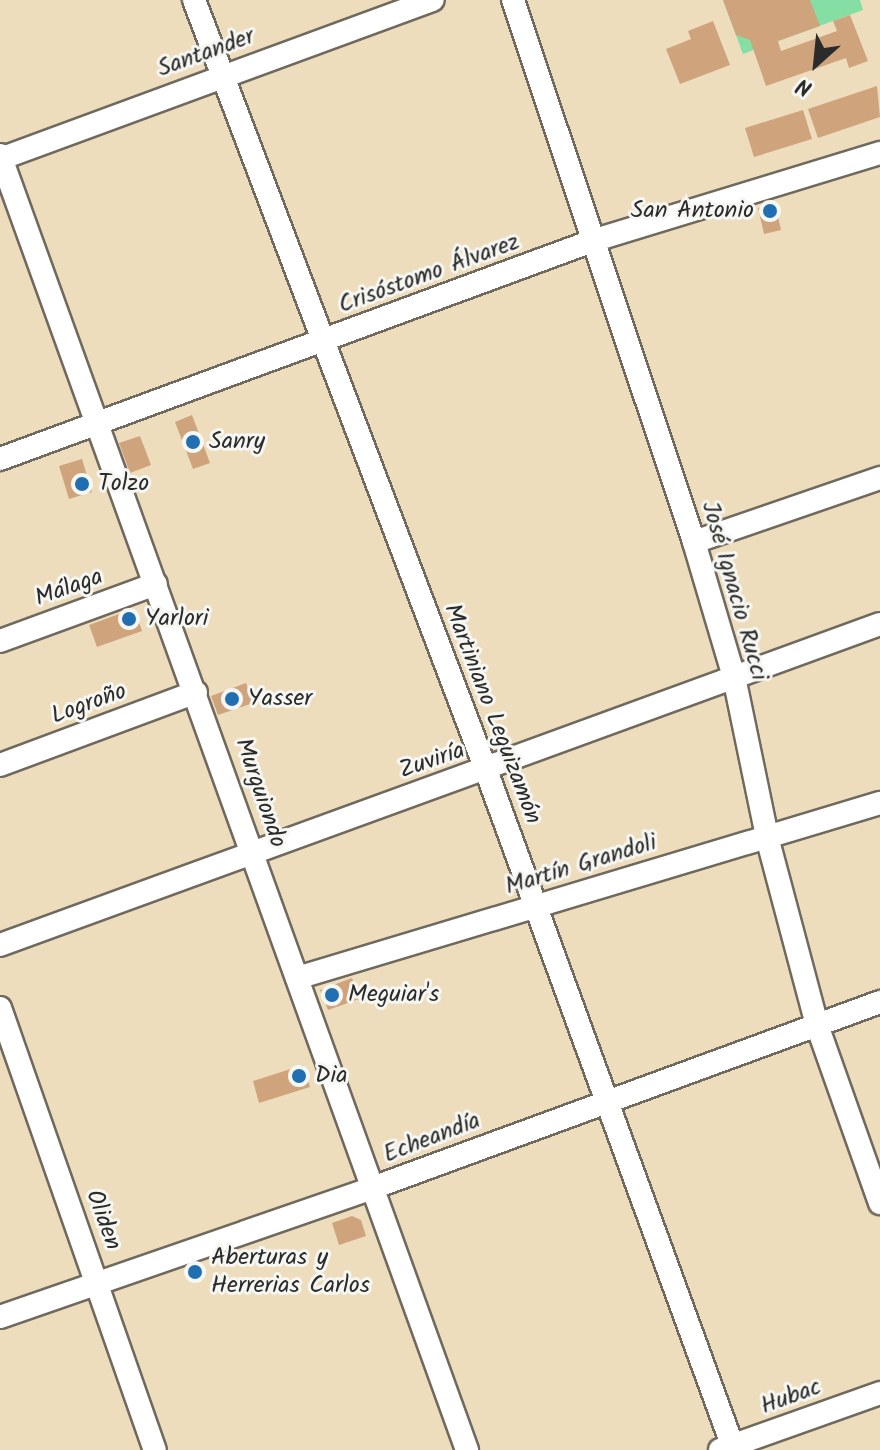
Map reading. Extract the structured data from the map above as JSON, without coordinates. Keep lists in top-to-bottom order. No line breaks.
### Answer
{"streets":{"street":["Santander","Crisóstomo Álvarez","Málaga","José Ignacio Rucci","Logroño","Martiniano Leguizamón","Zuviría","Murguiondo","Martín Grandoli","Echeandía","Oliden","Hubac"]},"crossings":[["Santander","Martiniano Leguizamón"],["Santander","Murguiondo"],["Crisóstomo Álvarez","José Ignacio Rucci"],["Crisóstomo Álvarez","Martiniano Leguizamón"],["Crisóstomo Álvarez","Murguiondo"],["Málaga","Murguiondo"],["José Ignacio Rucci","Zuviría"],["José Ignacio Rucci","Martín Grandoli"],["José Ignacio Rucci","Echeandía"],["Logroño","Murguiondo"],["Martiniano Leguizamón","Zuviría"],["Martiniano Leguizamón","Martín Grandoli"],["Martiniano Leguizamón","Echeandía"],["Martiniano Leguizamón","Hubac"],["Zuviría","Murguiondo"],["Murguiondo","Martín Grandoli"],["Murguiondo","Echeandía"],["Echeandía","Oliden"]],"places":["San Antonio","Sanry","Tolzo","Yarlori","Yasser","Meguiar's","Dia","Aberturas y Herrerias Carlos"],"north":"bottom left"}
